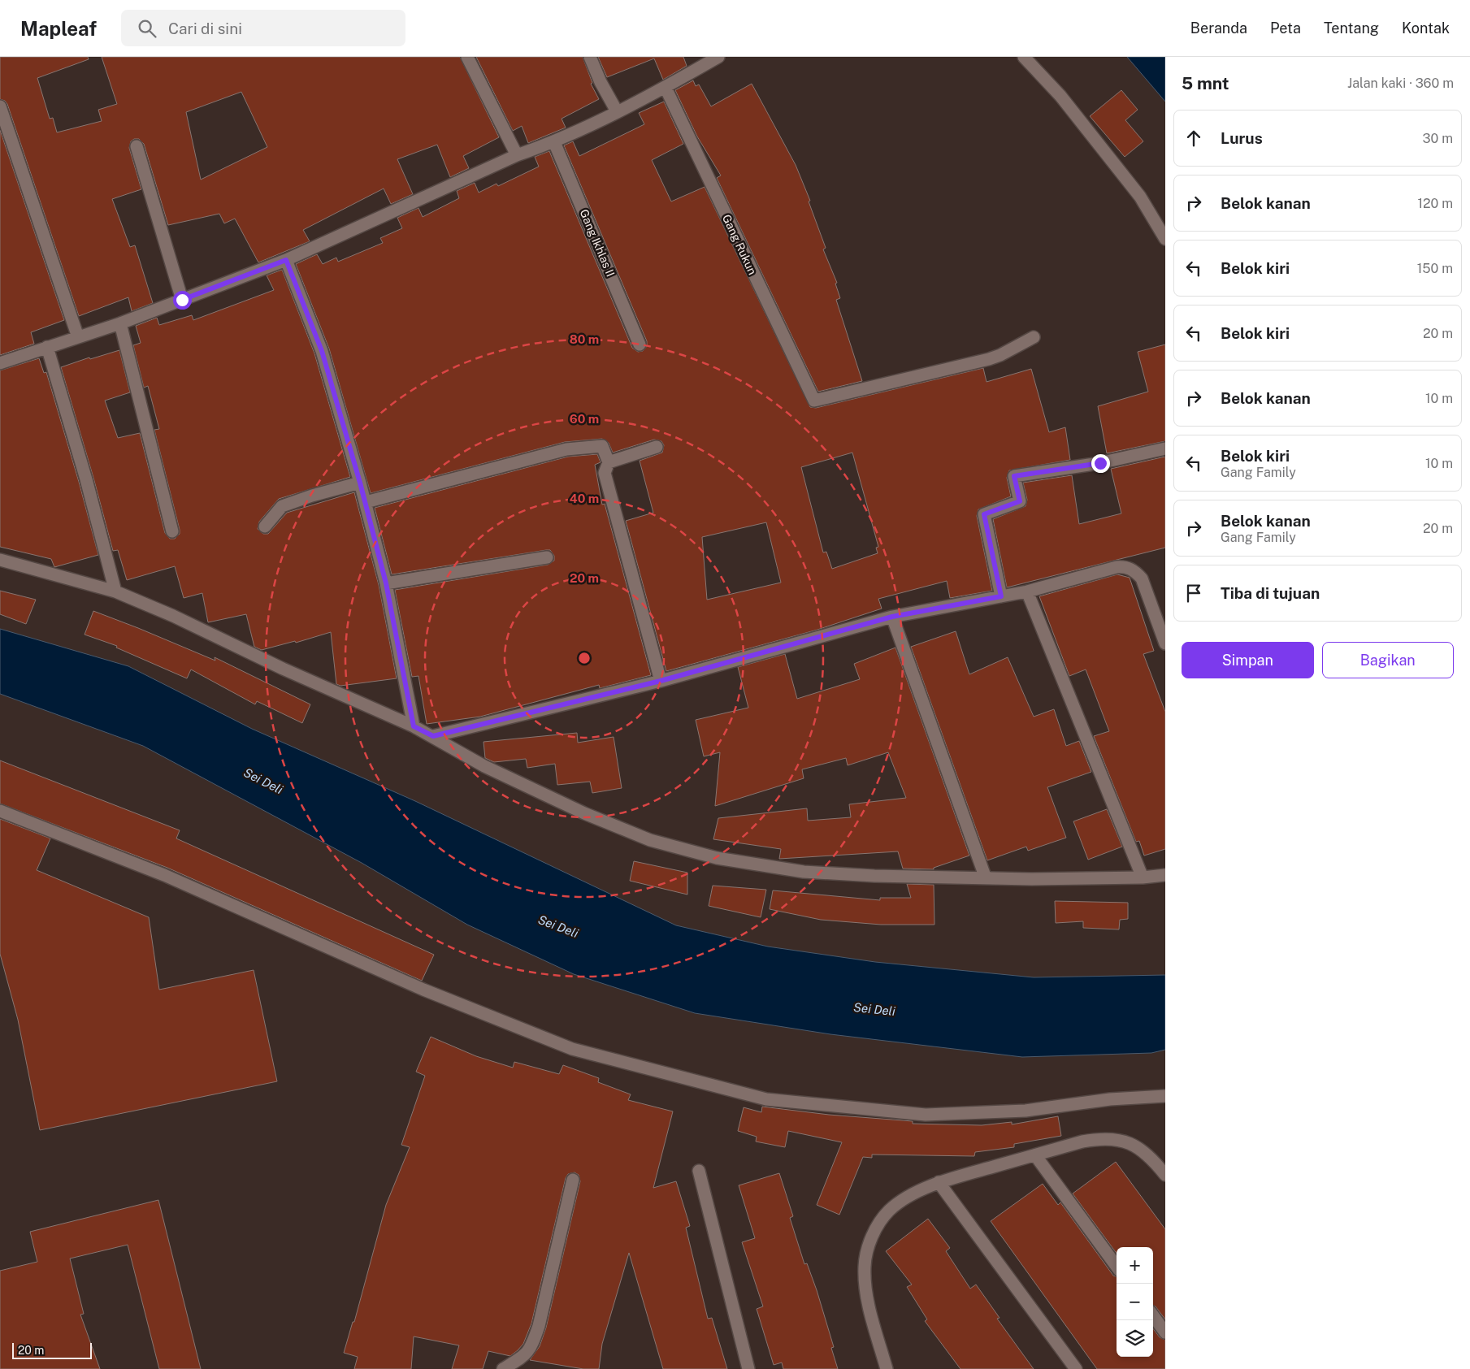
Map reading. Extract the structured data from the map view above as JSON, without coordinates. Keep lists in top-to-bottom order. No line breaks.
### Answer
{"streets":{"street":["Gang Ikhlas II","Gang Rukun"]},"water":["Sei Deli"],"scale_bar":"20 m","page":{"header":"Mapleaf","search":"Cari di sini","nav":["Beranda","Peta","Tentang","Kontak"],"heading":["5 mnt","Jalan kaki · 360 m"],"list":[["Lurus","30 m"],["Belok kanan","120 m"],["Belok kiri","150 m"],["Belok kiri","20 m"],["Belok kanan","10 m"],["Belok kiri","Gang Family","10 m"],["Belok kanan","Gang Family","20 m"],"Tiba di tujuan"],"buttons":["Simpan","Bagikan"],"map_buttons":["+","−"],"scale":"20 m"},"rings":["80 m","60 m","40 m","20 m"]}
